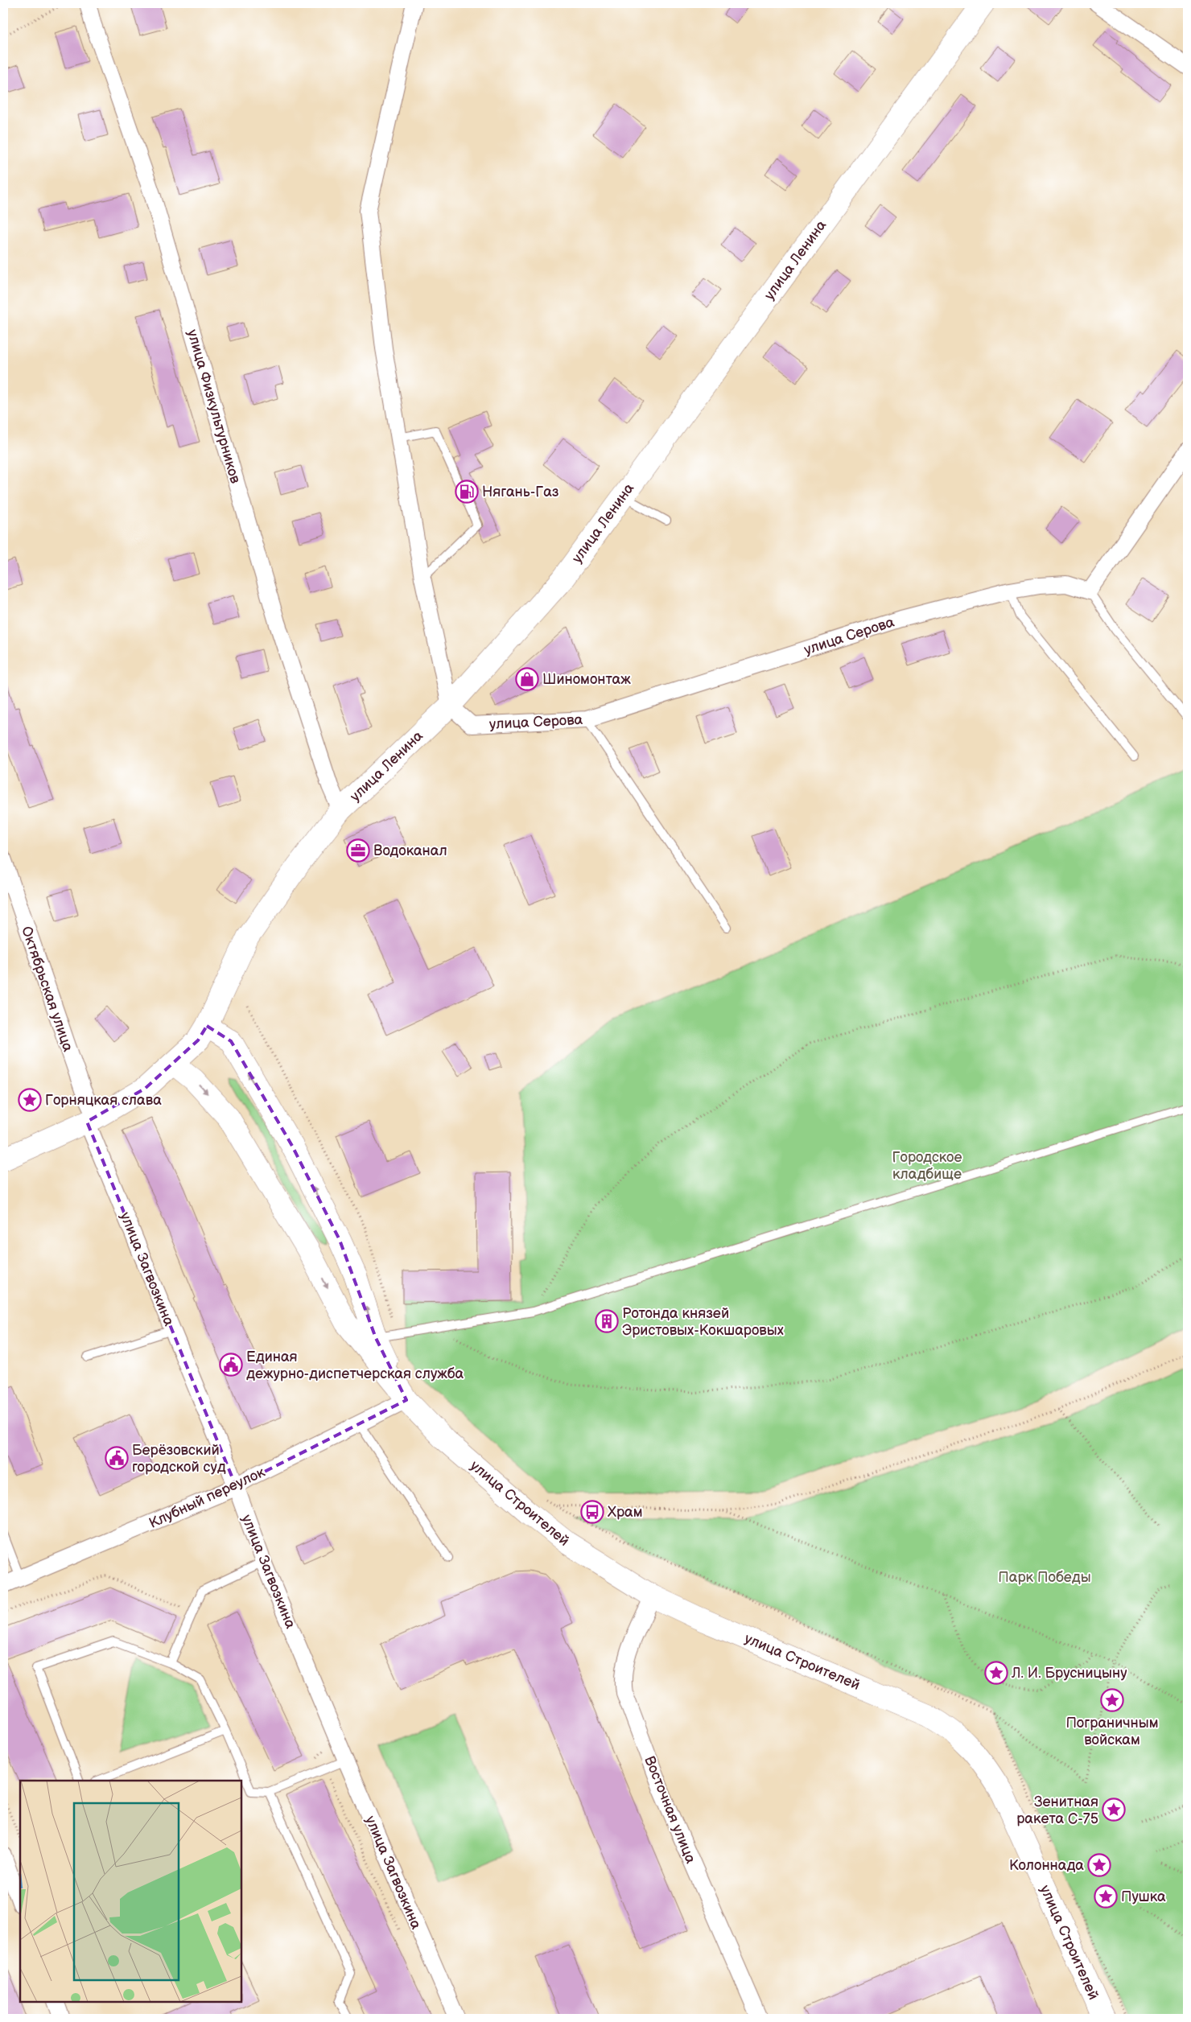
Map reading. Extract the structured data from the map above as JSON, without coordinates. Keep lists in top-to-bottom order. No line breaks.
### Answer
{"streets":{"main road":["улица Ленина","улица Строителей"],"street":["улица Физкультурников","улица Серова","Октябрьская улица","улица Загвозкина","Клубный переулок","Восточная улица"]},"crossings":[["улица Ленина","улица Физкультурников"],["улица Ленина","улица Серова"],["Октябрьская улица","улица Загвозкина"],["улица Загвозкина","Клубный переулок"],["Клубный переулок","улица Строителей"],["улица Строителей","Восточная улица"]],"parks":["Городское кладбище","Парк Победы"],"places":{"fuel station":["Нягань-Газ"],"shop":["Шиномонтаж"],"office":["Водоканал"],"place":["Горняцкая слава","Л. И. Брусницыну","Пограничным войскам","Зенитная ракета С-75","Колоннада","Пушка"],"building":["Ротонда князей Эристовых-Кокшаровых"],"public building":["Единая дежурно-диспетчерская служба","Берёзовский городской суд"],"bus stop":["Храм"]}}
